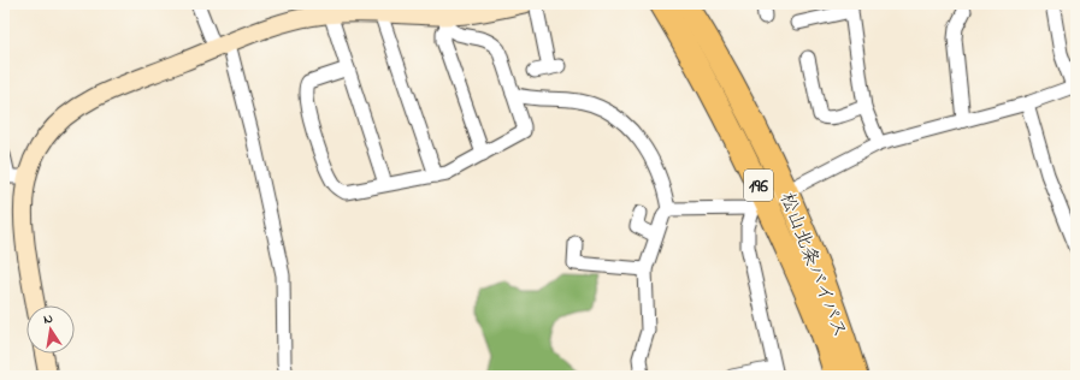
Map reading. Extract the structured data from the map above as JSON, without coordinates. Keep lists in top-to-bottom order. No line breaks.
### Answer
{"streets":{"highway":["196","松山北条バイパス"]},"north":"top"}
